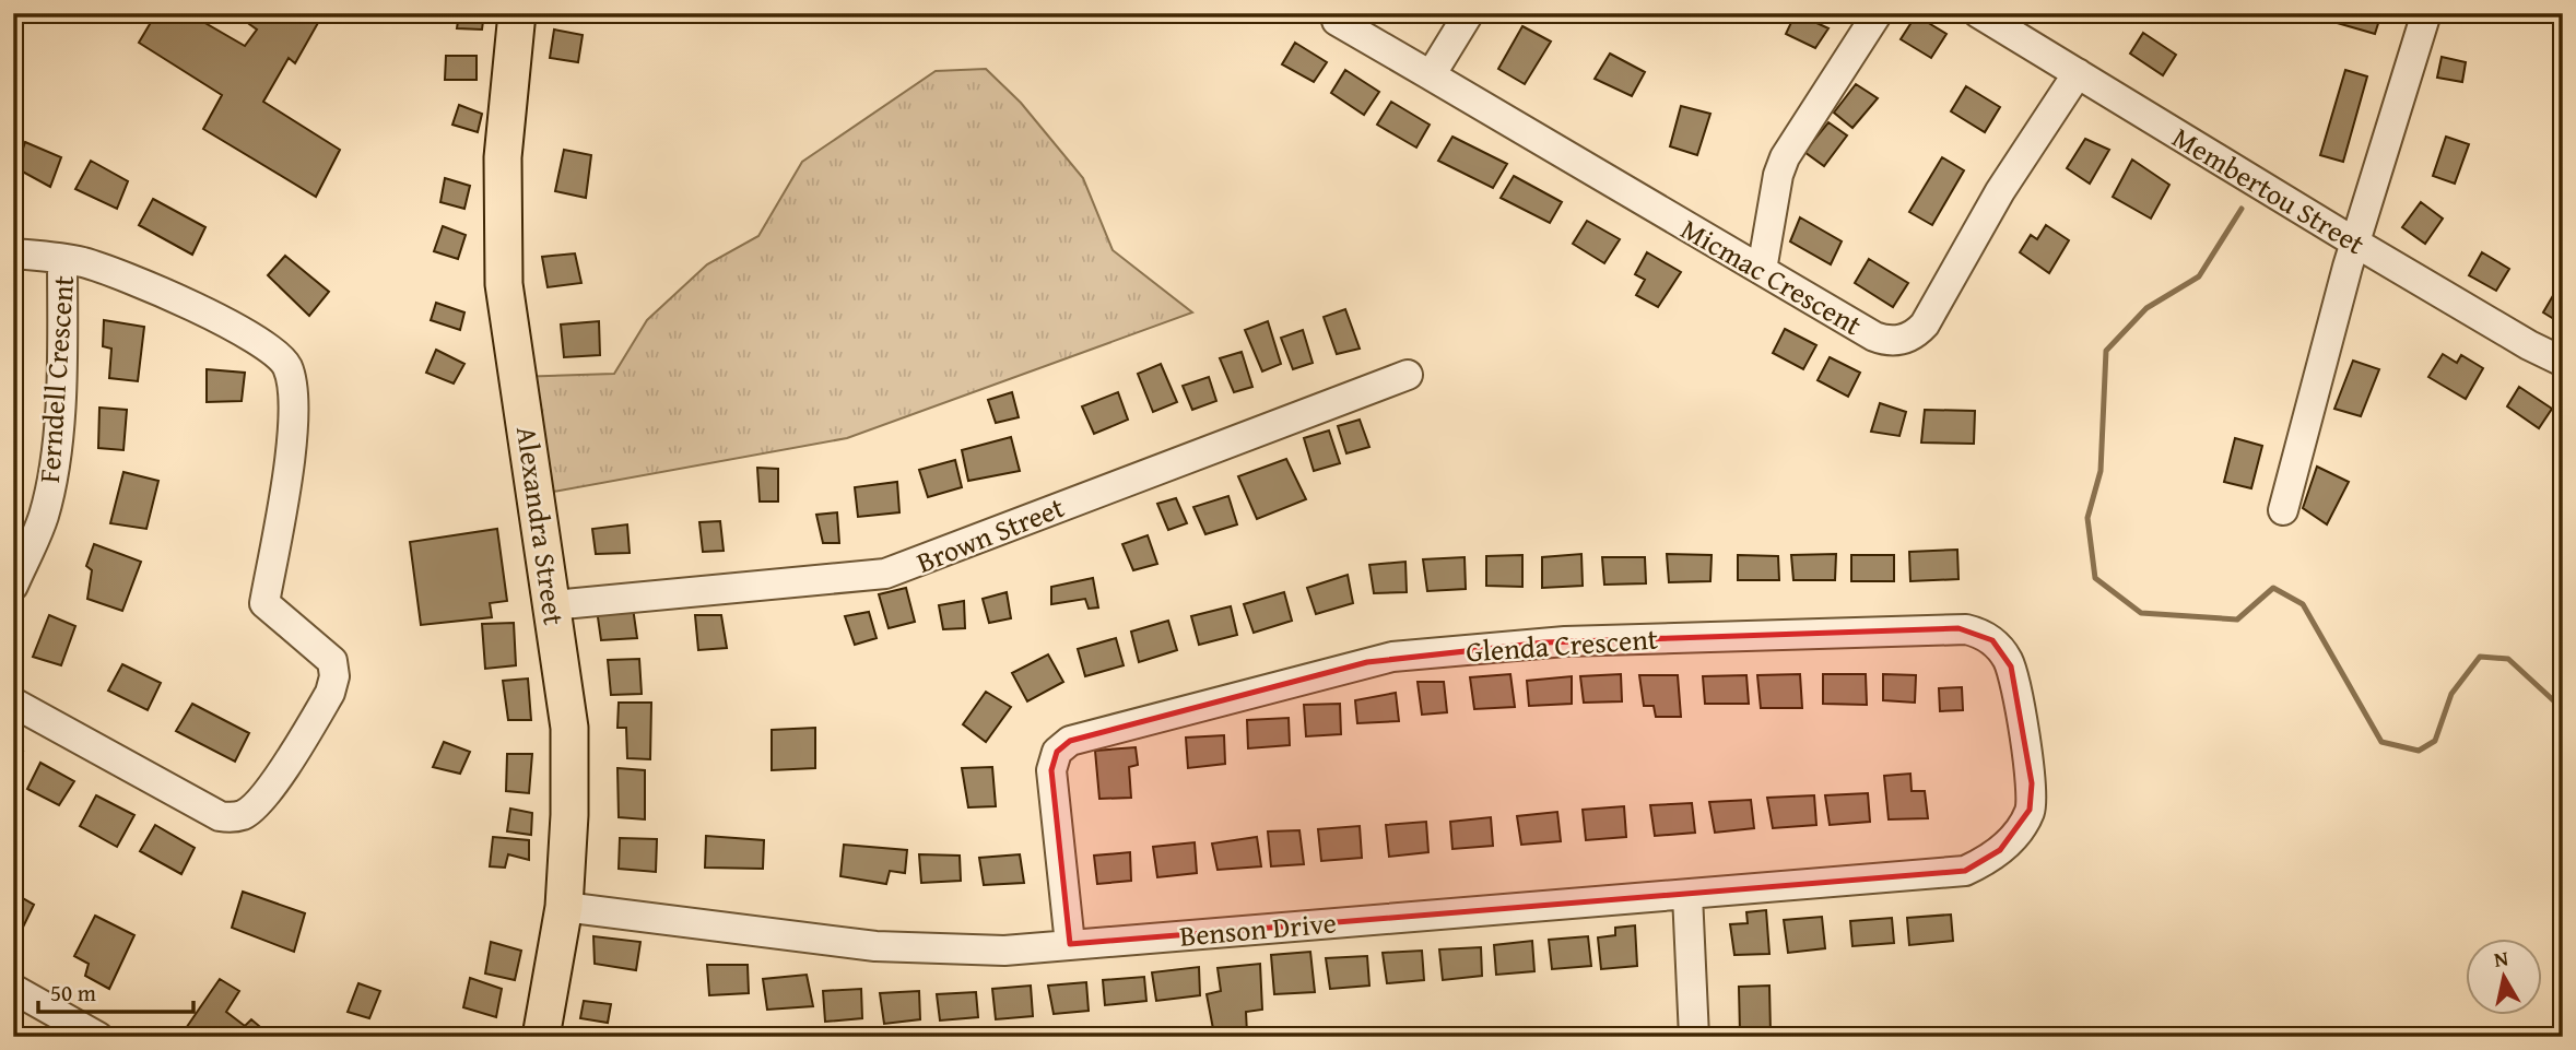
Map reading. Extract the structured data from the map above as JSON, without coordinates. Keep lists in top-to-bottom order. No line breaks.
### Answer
{"streets":{"main road":["Alexandra Street"],"street":["Membertou Street","Micmac Crescent","Ferndell Crescent","Brown Street","Glenda Crescent","Benson Drive"]},"crossings":[["Membertou Street","Micmac Crescent"],["Alexandra Street","Brown Street"],["Alexandra Street","Benson Drive"],["Glenda Crescent","Benson Drive"]],"scale_bar":"50 m","north":"top"}
